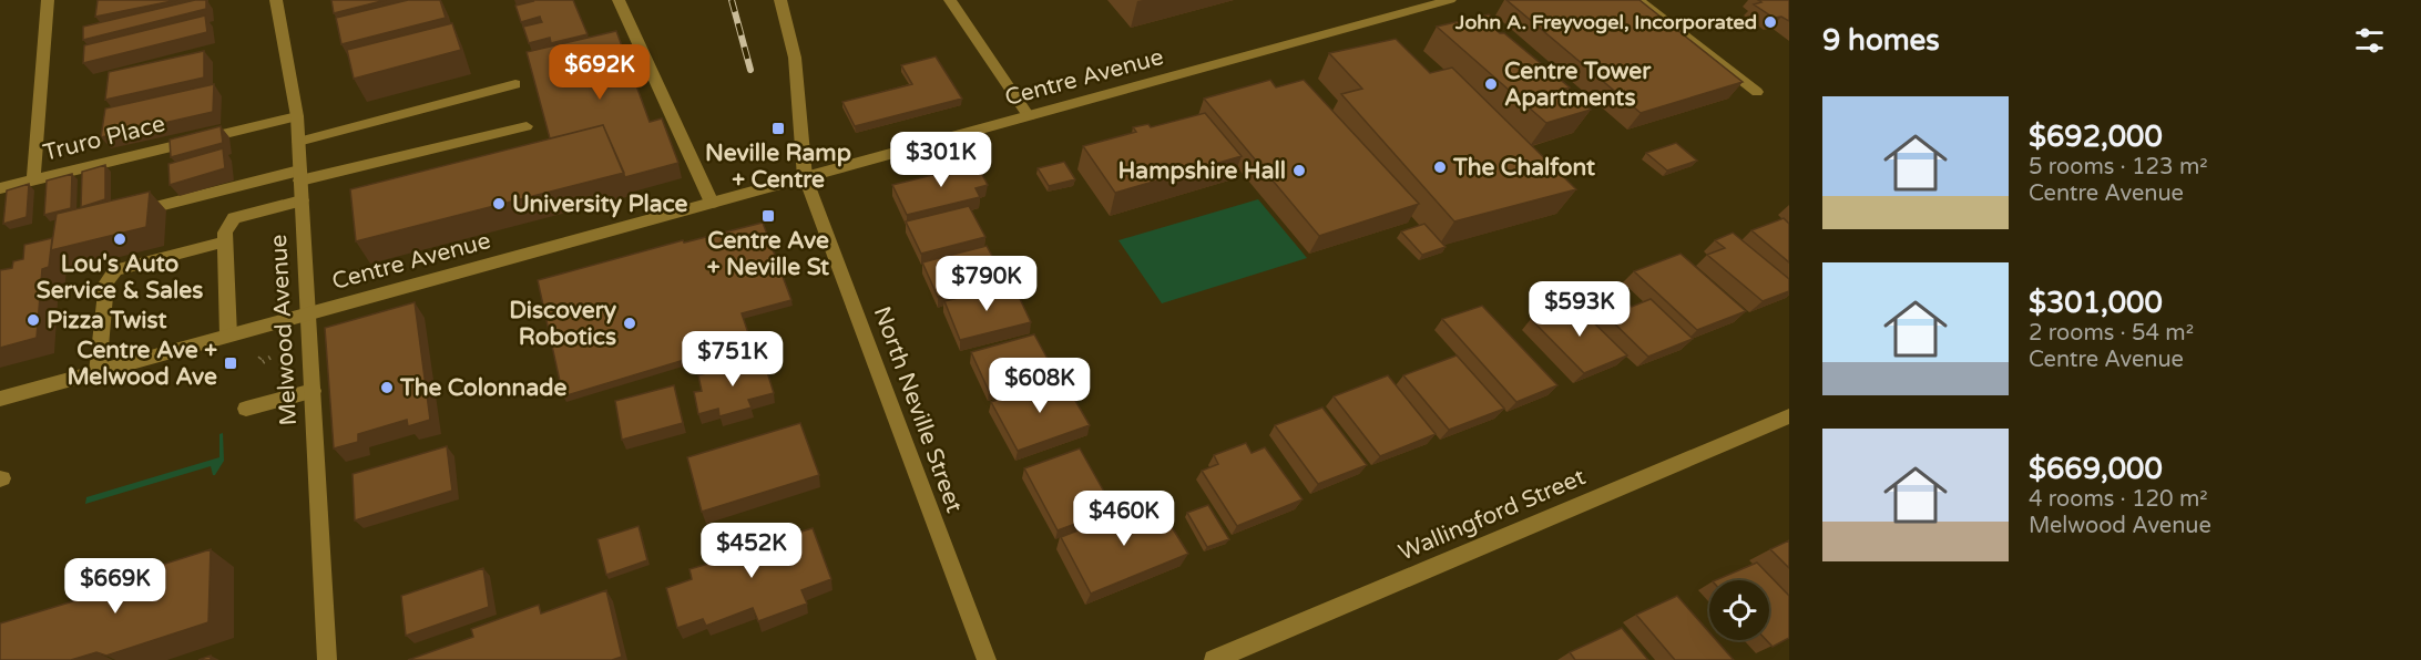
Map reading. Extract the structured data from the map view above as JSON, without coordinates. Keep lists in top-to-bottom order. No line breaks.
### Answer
{"streets":{"street":["Centre Avenue","Truro Place","Melwood Avenue","North Neville Street","Wallingford Street"]},"crossings":[["Centre Avenue","Melwood Avenue"],["Centre Avenue","North Neville Street"],["Truro Place","Melwood Avenue"]],"places":{"other":["John A. Freyvogel, Incorporated","Centre Tower Apartments","The Chalfont","Hampshire Hall","University Place","Lou's Auto Service & Sales","Pizza Twist","Discovery Robotics","The Colonnade"],"transit":["Neville Ramp + Centre","Centre Ave + Neville St","Centre Ave + Melwood Ave"]},"page":{"heading":"9 homes","price":["$692K","$301K","$790K","$593K","$751K","$608K","$460K","$452K","$669K"],"list":[{"name":"$692,000","note":"5 rooms · 123 m² · Centre Avenue"},{"name":"$301,000","note":"2 rooms · 54 m² · Centre Avenue"},{"name":"$669,000","note":"4 rooms · 120 m² · Melwood Avenue"}]}}
